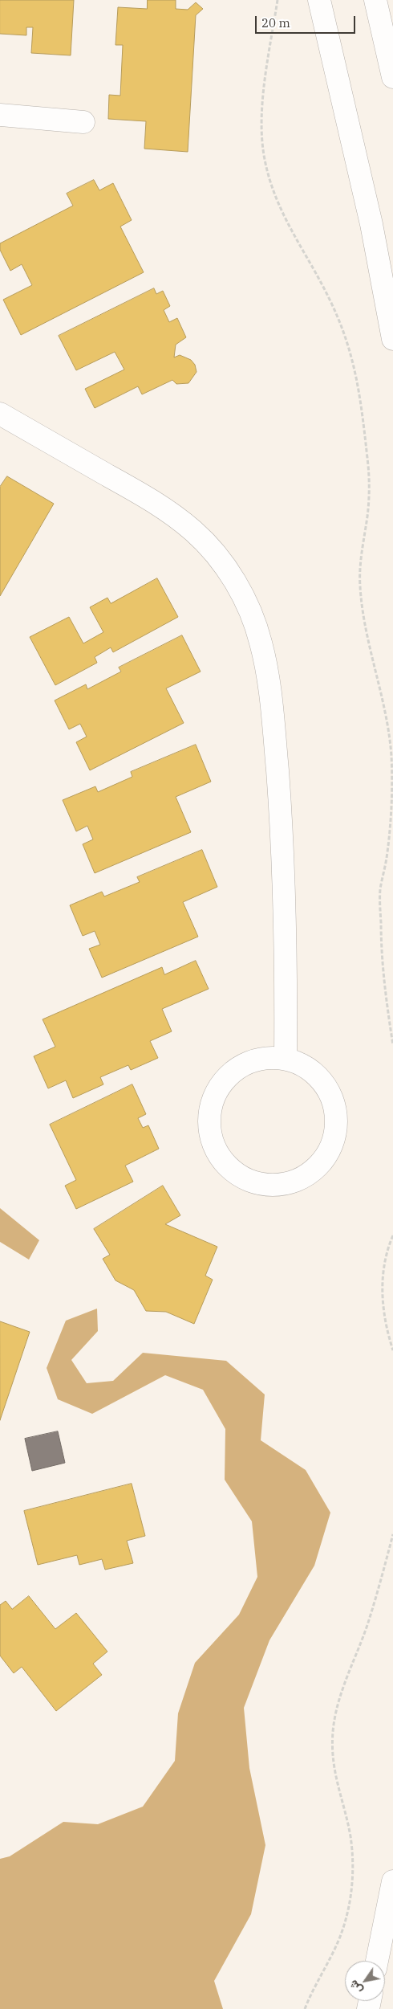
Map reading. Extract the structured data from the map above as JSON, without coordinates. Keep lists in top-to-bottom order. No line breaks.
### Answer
{"scale_bar":"20 m","north":"bottom left"}
